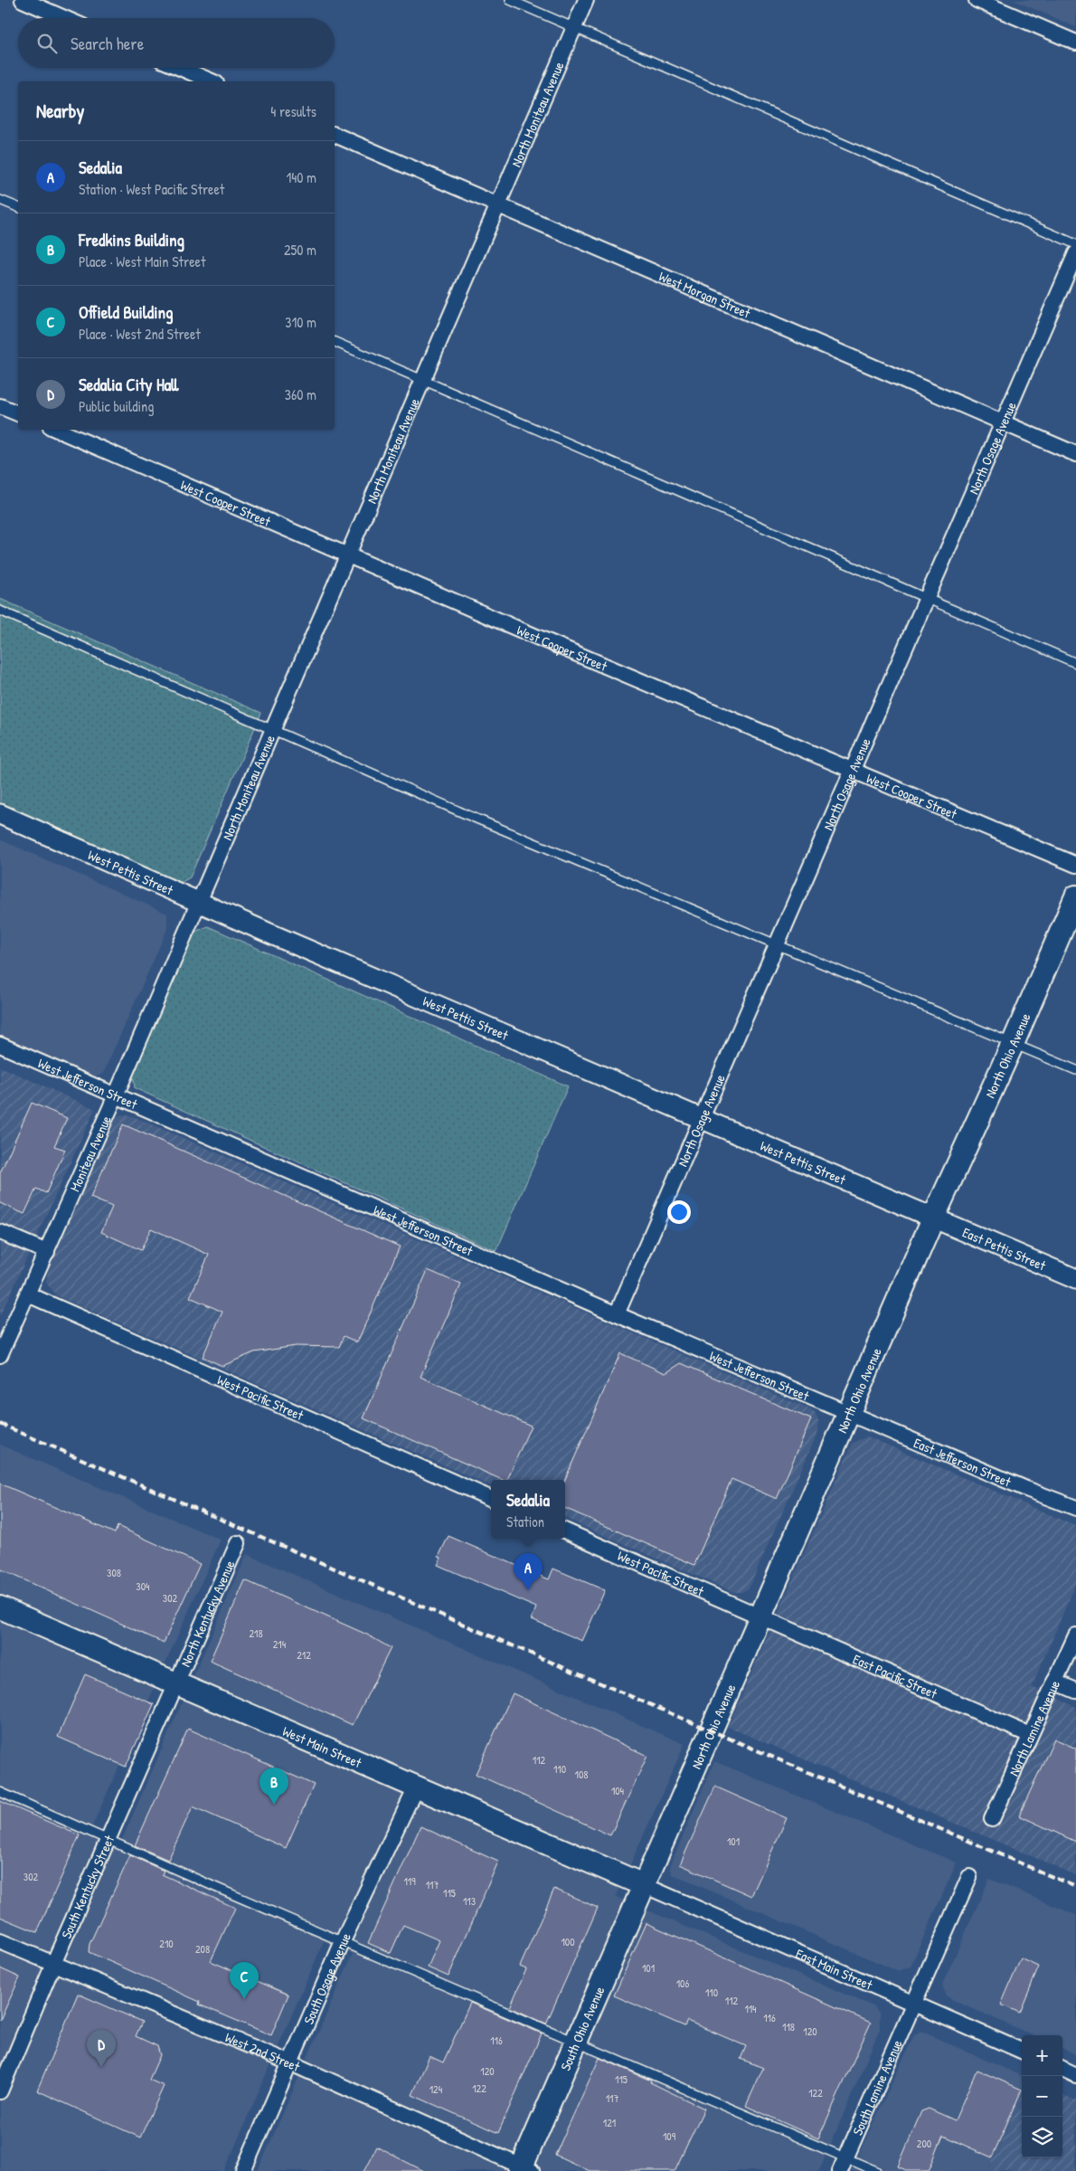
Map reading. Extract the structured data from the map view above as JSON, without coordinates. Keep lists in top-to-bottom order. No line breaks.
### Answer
{"streets":{"main road":["North Ohio Avenue","West Main Street","South Ohio Avenue"],"street":["North Moniteau Avenue","West Morgan Street","North Osage Avenue","West Cooper Street","West Pettis Street","West Jefferson Street","Moniteau Avenue","East Pettis Street","West Pacific Street","East Jefferson Street","North Kentucky Avenue","East Pacific Street","North Lamine Avenue","South Kentucky Street","East Main Street","South Osage Avenue","West 2nd Street","South Lamine Avenue"]},"crossings":[["North Moniteau Avenue","West Morgan Street"],["North Moniteau Avenue","West Cooper Street"],["North Moniteau Avenue","West Pettis Street"],["North Moniteau Avenue","Moniteau Avenue"],["West Morgan Street","North Osage Avenue"],["North Osage Avenue","West Cooper Street"],["North Osage Avenue","West Pettis Street"],["North Osage Avenue","West Jefferson Street"],["West Pettis Street","North Ohio Avenue"],["West Pettis Street","Moniteau Avenue"],["West Pettis Street","East Pettis Street"],["North Ohio Avenue","West Jefferson Street"],["North Ohio Avenue","East Pettis Street"],["North Ohio Avenue","West Pacific Street"],["North Ohio Avenue","East Jefferson Street"],["North Ohio Avenue","East Pacific Street"],["North Ohio Avenue","West Main Street"],["North Ohio Avenue","East Main Street"],["North Ohio Avenue","South Ohio Avenue"],["West Jefferson Street","Moniteau Avenue"],["West Jefferson Street","East Jefferson Street"],["Moniteau Avenue","West Pacific Street"],["West Pacific Street","East Pacific Street"],["North Kentucky Avenue","West Main Street"],["North Kentucky Avenue","South Kentucky Street"],["East Pacific Street","North Lamine Avenue"],["West Main Street","South Kentucky Street"],["West Main Street","East Main Street"],["West Main Street","South Osage Avenue"],["West Main Street","South Ohio Avenue"],["South Kentucky Street","West 2nd Street"],["East Main Street","South Ohio Avenue"],["East Main Street","South Lamine Avenue"],["South Osage Avenue","West 2nd Street"],["South Ohio Avenue","West 2nd Street"]],"house_numbers":["308","304","302","218","214","212","112","110","108","104","101","302","119","117","115","113","100","210","208","101","106","110","112","114","116","118","120","116","120","115","122","124","122","117","121","109","200"],"page":{"search":"Search here","heading":["Nearby","4 results"],"list":[{"mark":"A","name":"Sedalia","note":"Station · West Pacific Street","value":"140 m"},{"mark":"B","name":"Fredkins Building","note":"Place · West Main Street","value":"250 m"},{"mark":"C","name":"Offield Building","note":"Place · West 2nd Street","value":"310 m"},{"mark":"D","name":"Sedalia City Hall","note":"Public building","value":"360 m"}],"popup":["Sedalia","Station"],"pins":["A","B","C","D"],"map_buttons":["+","−"]}}
